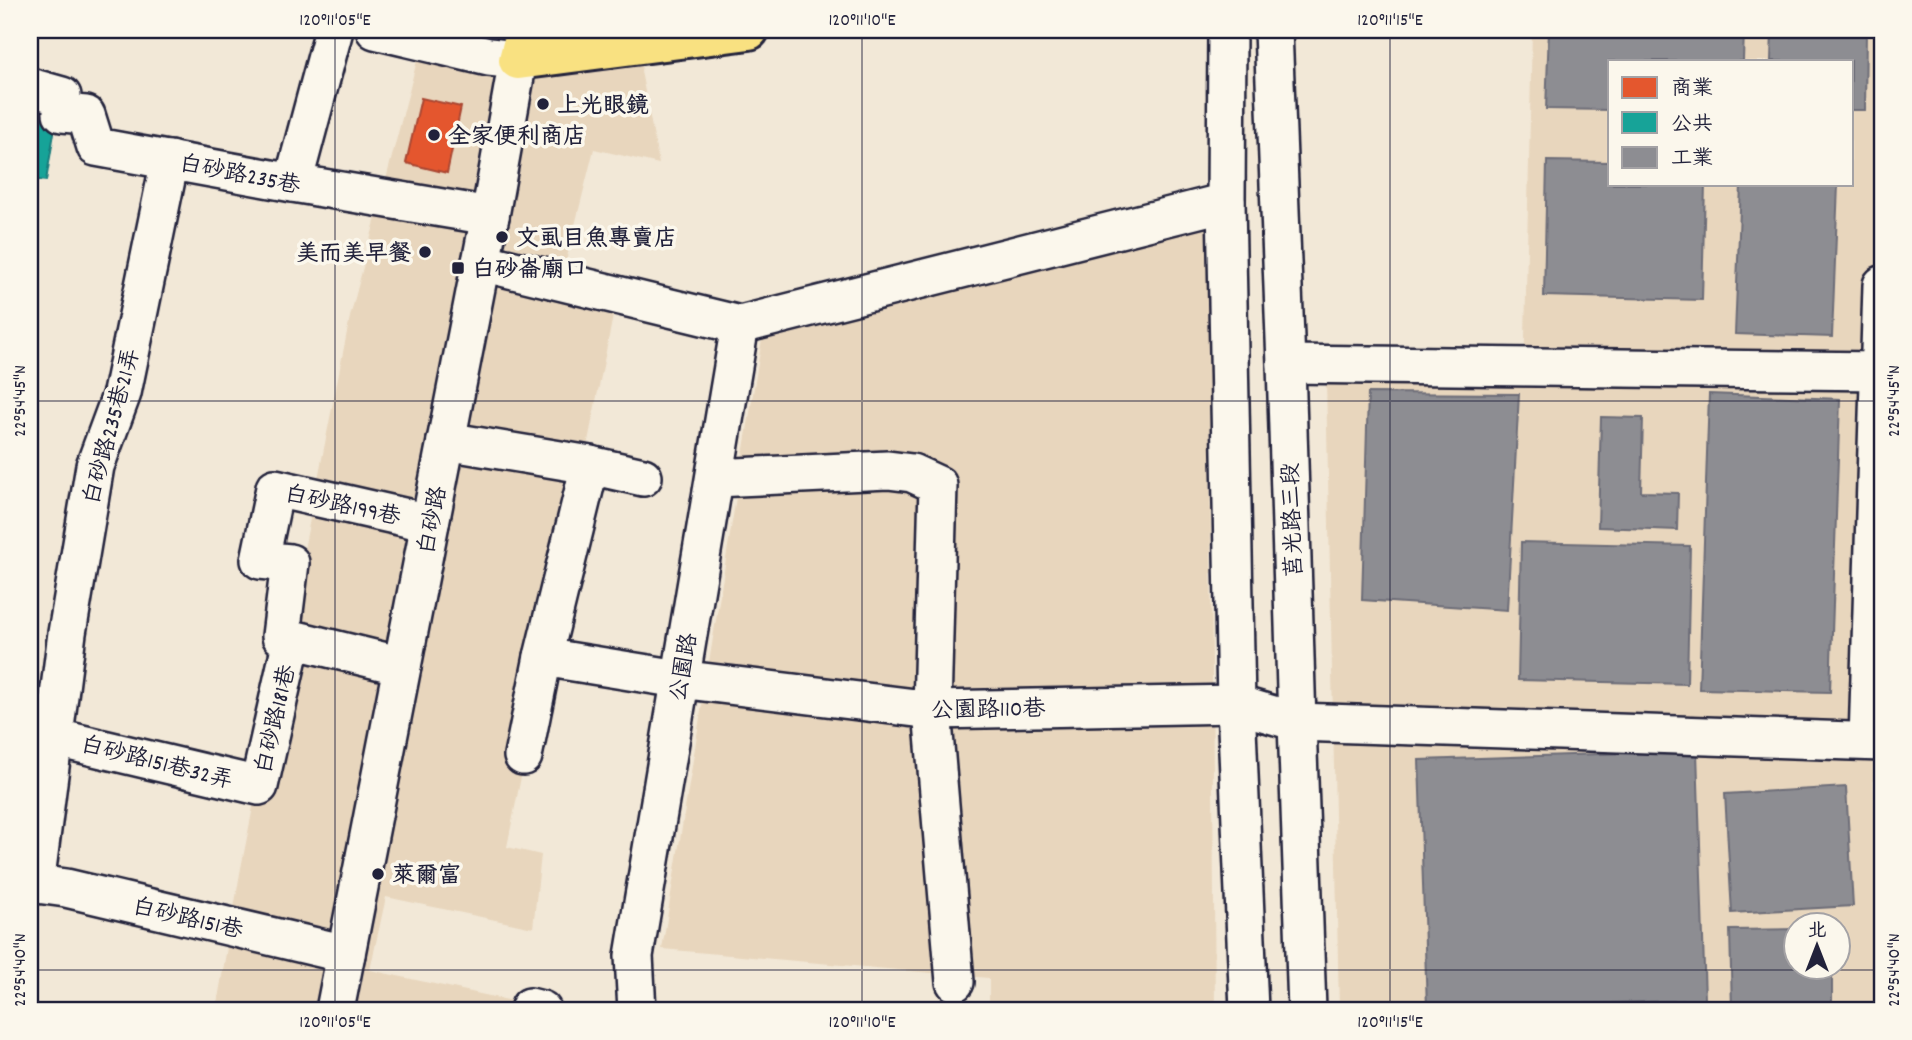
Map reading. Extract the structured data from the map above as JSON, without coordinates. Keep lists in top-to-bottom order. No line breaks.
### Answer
{"streets":{"street":["白砂路235巷","白砂路235巷21弄","白砂路199巷","白砂路","莒光路三段","公園路","公園路110巷","白砂路181巷","白砂路151巷32弄","白砂路151巷"]},"crossings":[["白砂路235巷","白砂路235巷21弄"],["白砂路235巷","白砂路"],["白砂路235巷21弄","白砂路151巷32弄"],["白砂路199巷","白砂路"],["白砂路199巷","白砂路181巷"],["白砂路","白砂路181巷"],["白砂路","白砂路151巷"],["莒光路三段","公園路110巷"],["公園路","公園路110巷"],["白砂路181巷","白砂路151巷32弄"],["白砂路151巷32弄","白砂路151巷"]],"places":{"other":["上光眼鏡","全家便利商店","文虱目魚專賣店","美而美早餐","萊爾富"],"transit":["白砂崙廟口"]},"legend":["商業","公共","工業"],"north":"top","coordinates":["120°11'05\"E","120°11'10\"E","120°11'15\"E","22°54'45\"N","22°54'40\"N"]}
